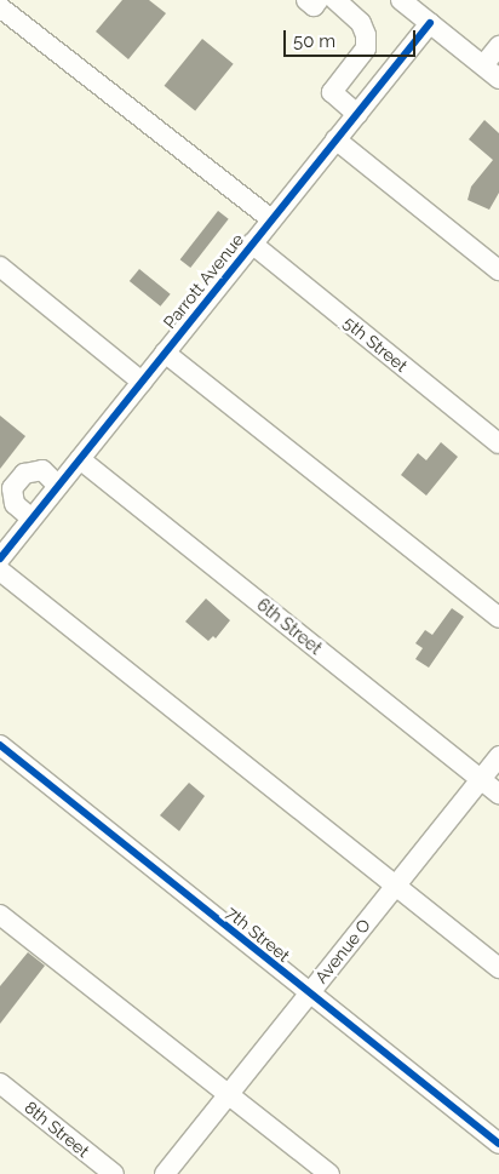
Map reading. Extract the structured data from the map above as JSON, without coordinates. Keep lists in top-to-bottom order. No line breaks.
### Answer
{"streets":{"street":["Parrott Avenue","5th Street","6th Street","7th Street","Avenue O","8th Street"]},"crossings":[["Parrott Avenue","5th Street"],["Parrott Avenue","6th Street"],["6th Street","Avenue O"],["7th Street","Avenue O"]],"scale_bar":"50 m"}
